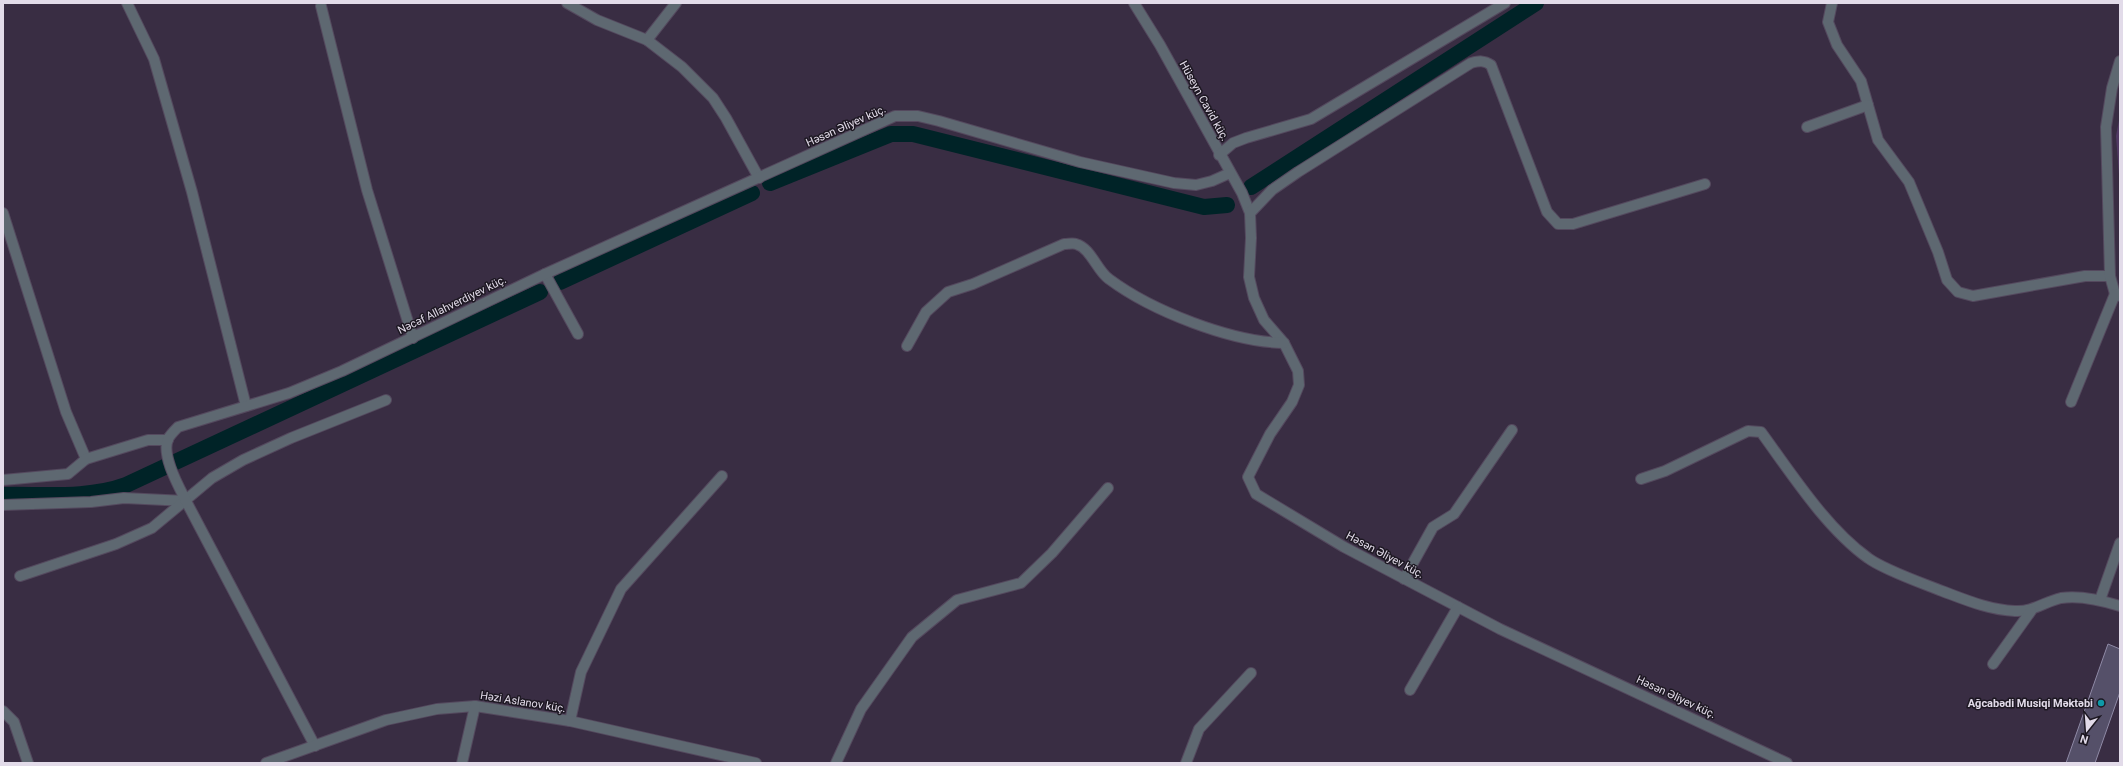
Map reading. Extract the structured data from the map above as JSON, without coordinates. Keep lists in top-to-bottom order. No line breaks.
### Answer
{"streets":{"street":["Hüseyn Cavid küç.","Həsən Əliyev küç.","Nəcəf Allahverdiyev küç.","Həzi Aslanov küç."]},"crossings":[["Hüseyn Cavid küç.","Həsən Əliyev küç."],["Həsən Əliyev küç.","Nəcəf Allahverdiyev küç."]],"places":["Ağcabədi Musiqi Məktəbi"],"north":"bottom"}
